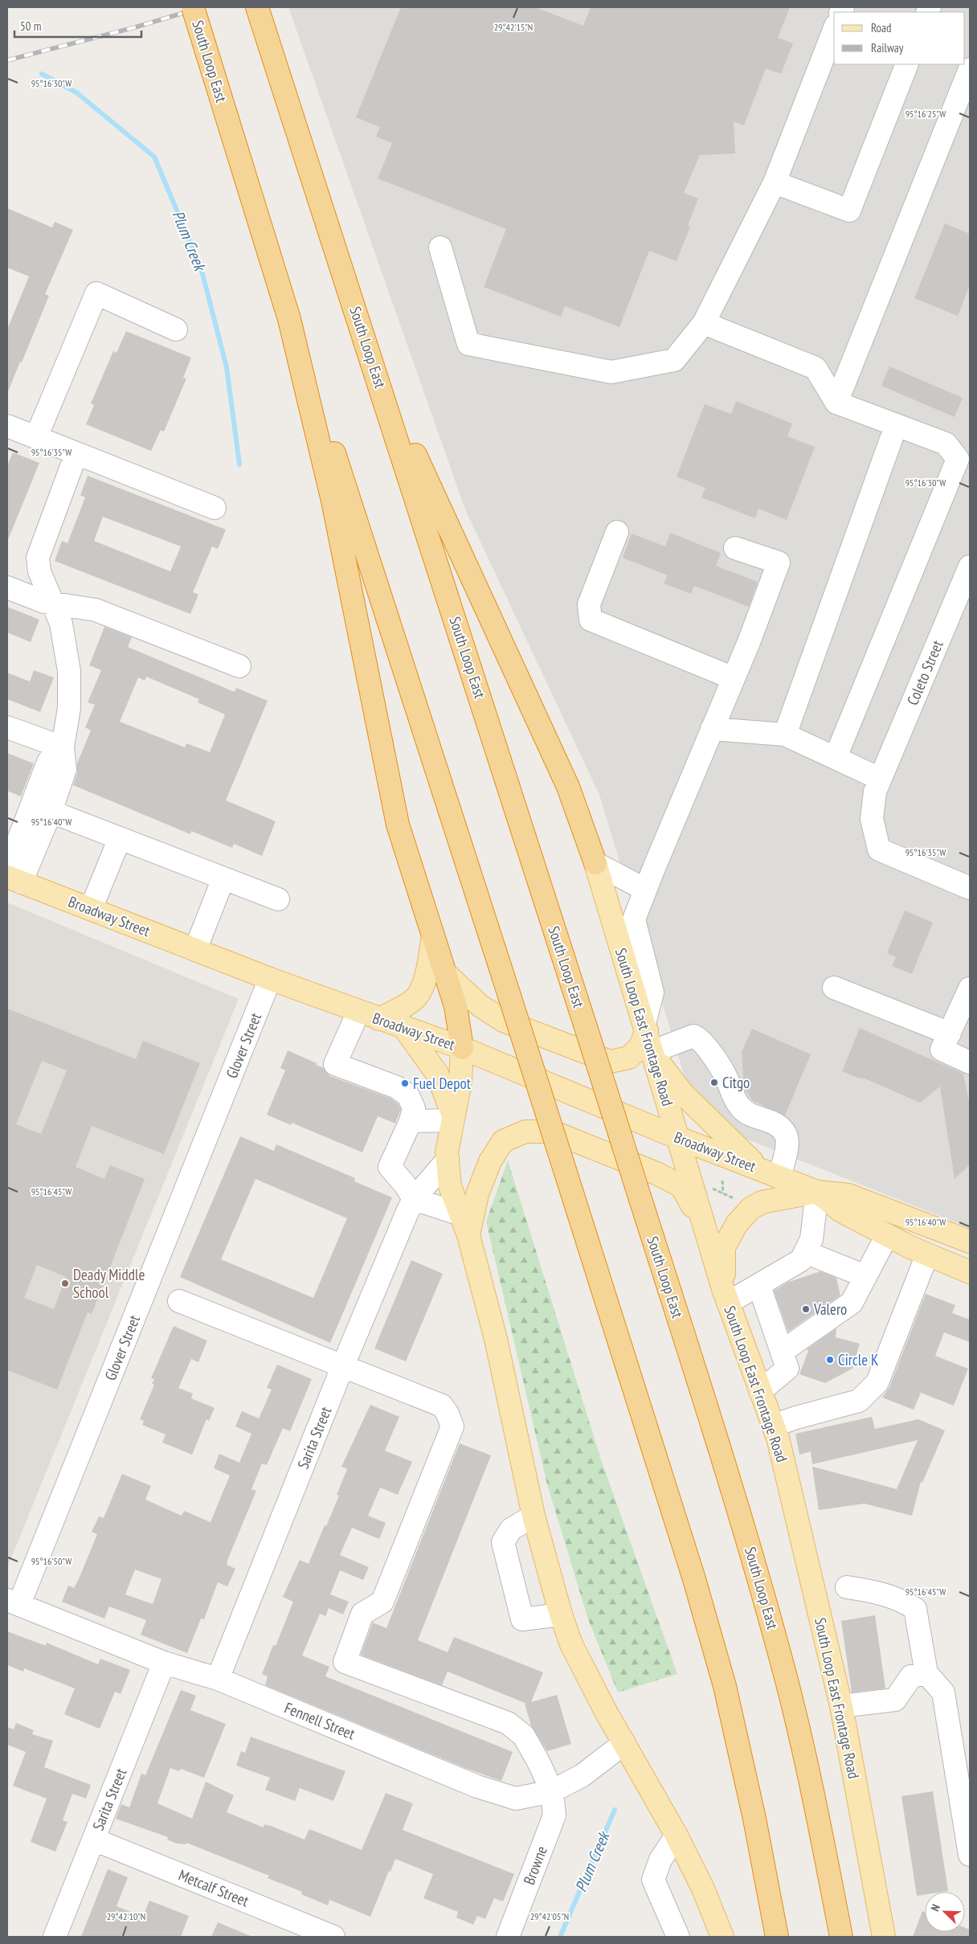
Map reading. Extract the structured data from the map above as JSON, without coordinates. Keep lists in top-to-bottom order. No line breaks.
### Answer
{"streets":{"highway":["South Loop East"],"main road":["Broadway Street","South Loop East Frontage Road"],"street":["Coleto Street","Glover Street","Sarita Street","Fennell Street","Browne","Metcalf Street"]},"crossings":[["Broadway Street","South Loop East Frontage Road"],["Broadway Street","Glover Street"],["Glover Street","Fennell Street"],["Sarita Street","Fennell Street"],["Sarita Street","Metcalf Street"],["Fennell Street","Browne"]],"water":["Plum Creek"],"places":["Citgo","Fuel Depot","Deady Middle School","Valero","Circle K"],"legend":["Road","Railway"],"scale_bar":"50 m","north":"top left","coordinates":["29°42'15\"N","95°16'30\"W","95°16'25\"W","95°16'35\"W","95°16'40\"W","95°16'45\"W","95°16'50\"W","29°42'10\"N","29°42'05\"N"]}
